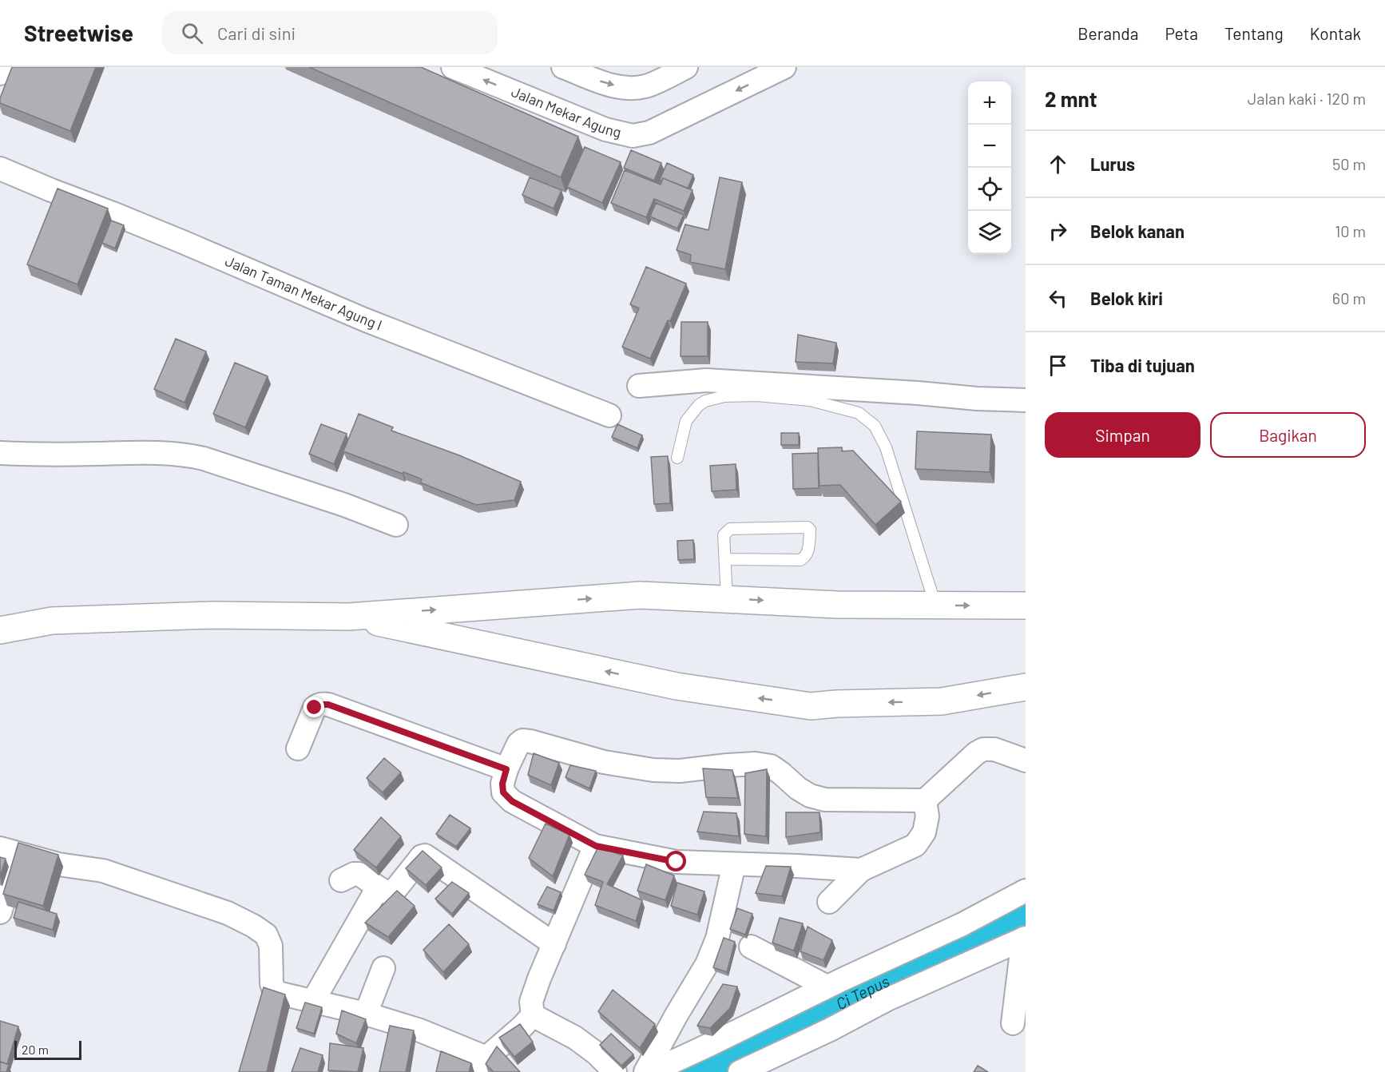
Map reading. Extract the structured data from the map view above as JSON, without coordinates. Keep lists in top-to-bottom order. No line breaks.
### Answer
{"streets":{"street":["Jalan Mekar Agung","Jalan Taman Mekar Agung I"]},"water":["Ci Tepus"],"scale_bar":"20 m","page":{"header":"Streetwise","search":"Cari di sini","nav":["Beranda","Peta","Tentang","Kontak"],"heading":["2 mnt","Jalan kaki · 120 m"],"map_buttons":["+","−"],"list":[["Lurus","50 m"],["Belok kanan","10 m"],["Belok kiri","60 m"],"Tiba di tujuan"],"buttons":["Simpan","Bagikan"],"scale":"20 m"}}
